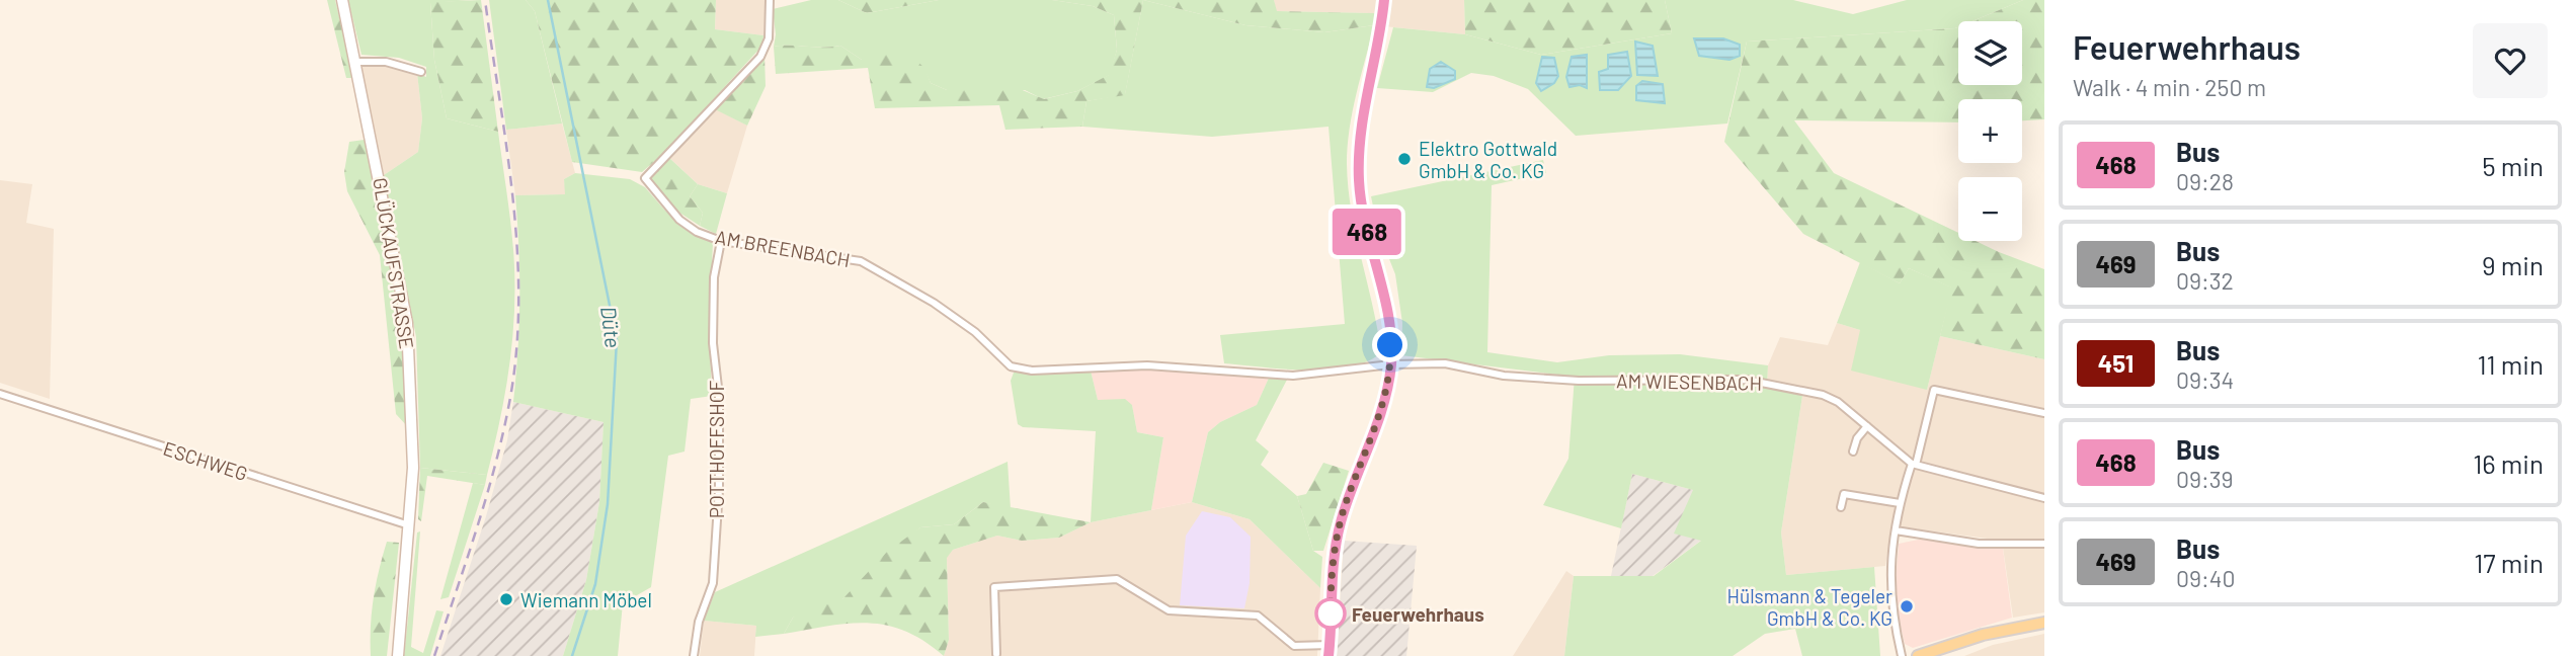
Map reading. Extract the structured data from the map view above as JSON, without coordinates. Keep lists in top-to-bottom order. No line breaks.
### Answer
{"streets":{"main road":["GLÜCKAUFSTRASSE"],"street":["AM BREENBACH","AM WIESENBACH","POTTHOFFSHOF","ESCHWEG"]},"crossings":[["AM BREENBACH","AM WIESENBACH"],["AM BREENBACH","POTTHOFFSHOF"],["GLÜCKAUFSTRASSE","ESCHWEG"]],"water":["Düte"],"places":["Elektro Gottwald GmbH & Co. KG","Wiemann Möbel","Hülsmann & Tegeler GmbH & Co. KG","Feuerwehrhaus"],"lines":["bus line 468"],"page":{"on_map":"468","heading":["Feuerwehrhaus","Walk · 4 min · 250 m"],"map_buttons":["+","−"],"list":[{"mark":"468","name":"Bus","note":"09:28","value":"5 min"},{"mark":"469","name":"Bus","note":"09:32","value":"9 min"},{"mark":"451","name":"Bus","note":"09:34","value":"11 min"},{"mark":"468","name":"Bus","note":"09:39","value":"16 min"},{"mark":"469","name":"Bus","note":"09:40","value":"17 min"}]}}
